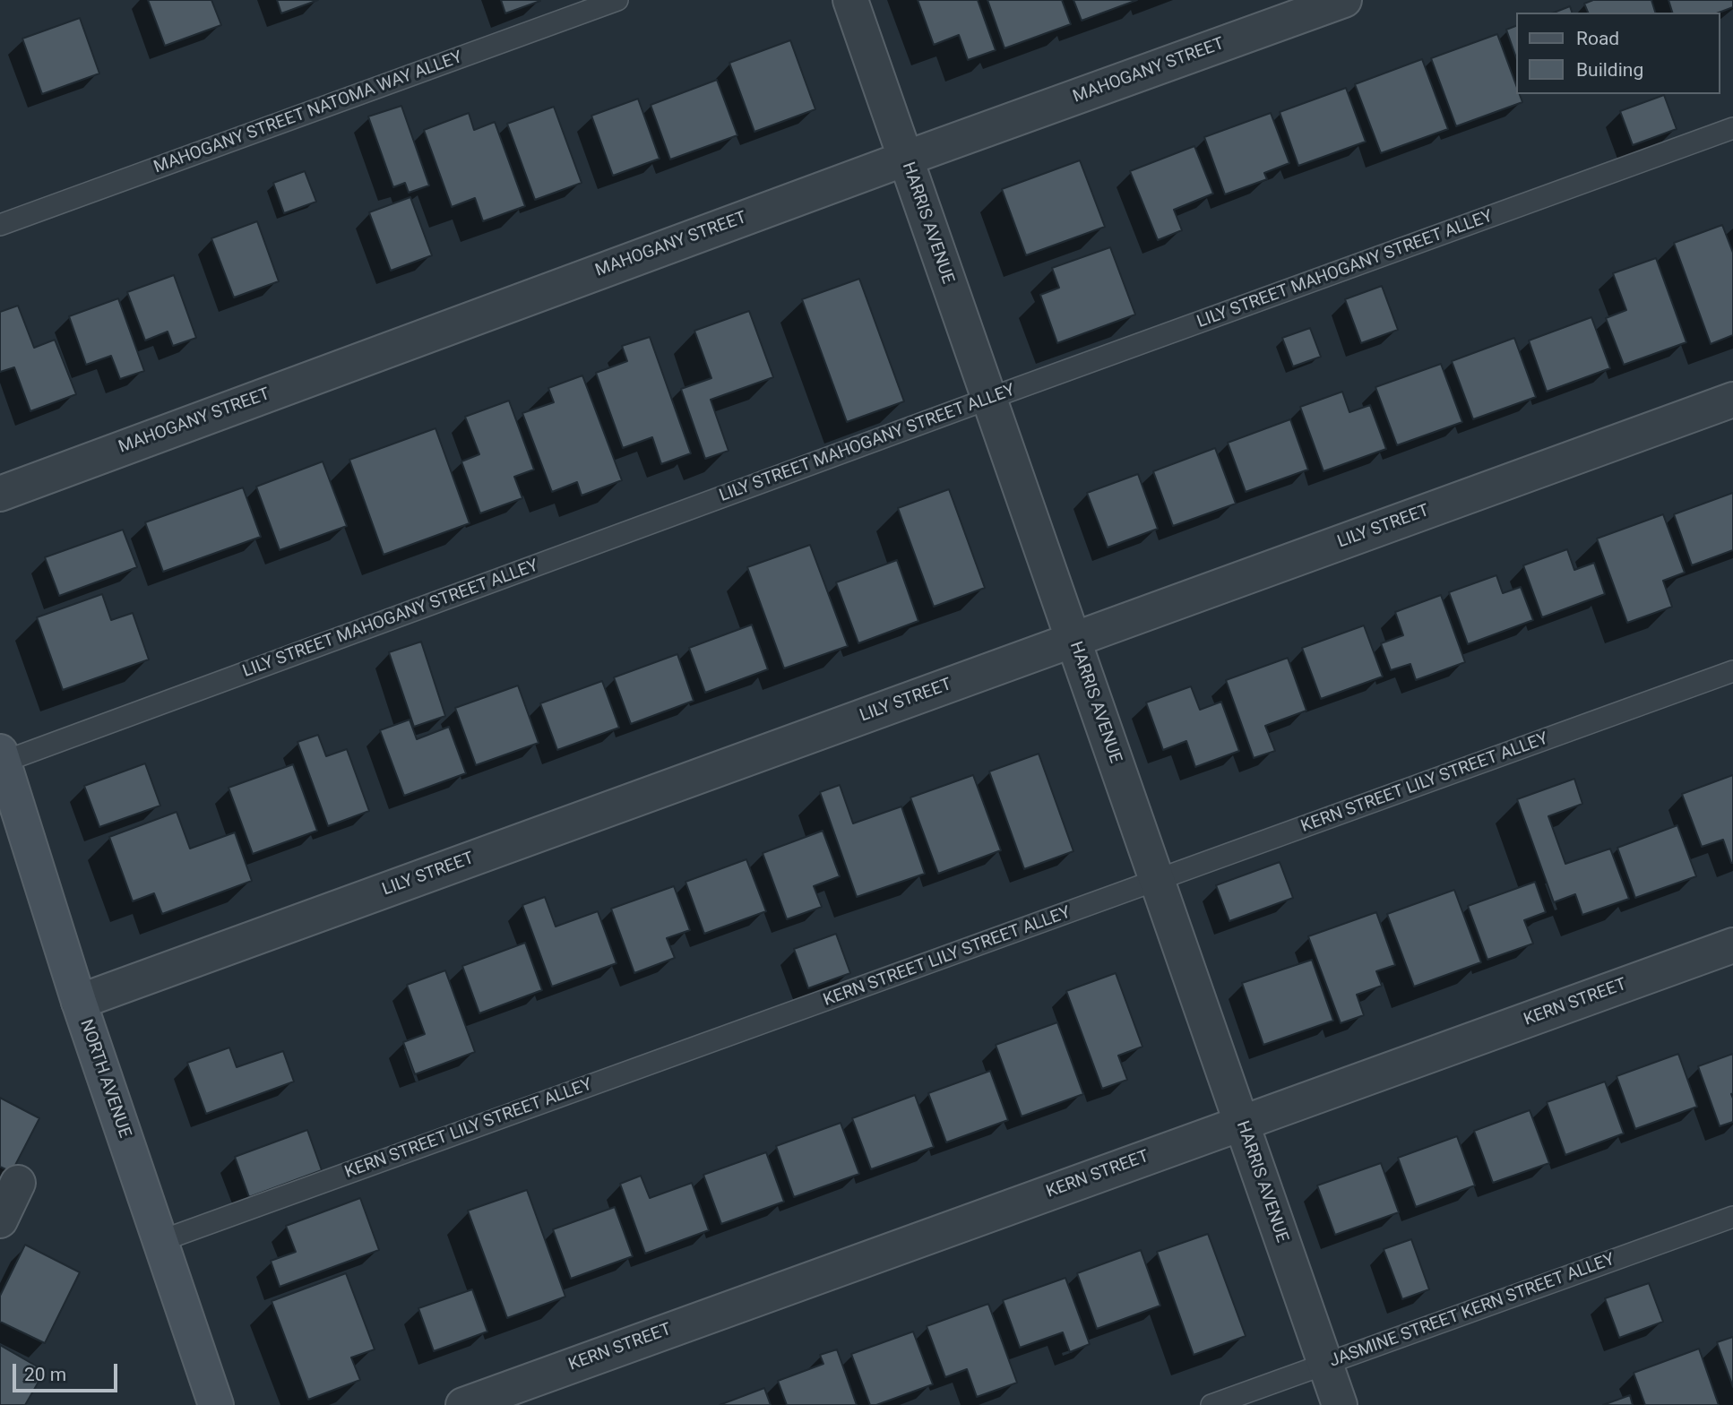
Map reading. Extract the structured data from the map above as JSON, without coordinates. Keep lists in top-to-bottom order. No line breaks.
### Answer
{"streets":{"street":["MAHOGANY STREET","HARRIS AVENUE","LILY STREET","KERN STREET","NORTH AVENUE"],"lane":["MAHOGANY STREET NATOMA WAY ALLEY","LILY STREET MAHOGANY STREET ALLEY","KERN STREET LILY STREET ALLEY","JASMINE STREET KERN STREET ALLEY"]},"crossings":[["MAHOGANY STREET","HARRIS AVENUE"],["HARRIS AVENUE","LILY STREET MAHOGANY STREET ALLEY"],["HARRIS AVENUE","LILY STREET"],["HARRIS AVENUE","KERN STREET LILY STREET ALLEY"],["HARRIS AVENUE","KERN STREET"],["HARRIS AVENUE","JASMINE STREET KERN STREET ALLEY"],["LILY STREET MAHOGANY STREET ALLEY","NORTH AVENUE"],["LILY STREET","NORTH AVENUE"],["KERN STREET LILY STREET ALLEY","NORTH AVENUE"]],"legend":["Road","Building"],"scale_bar":"20 m"}
